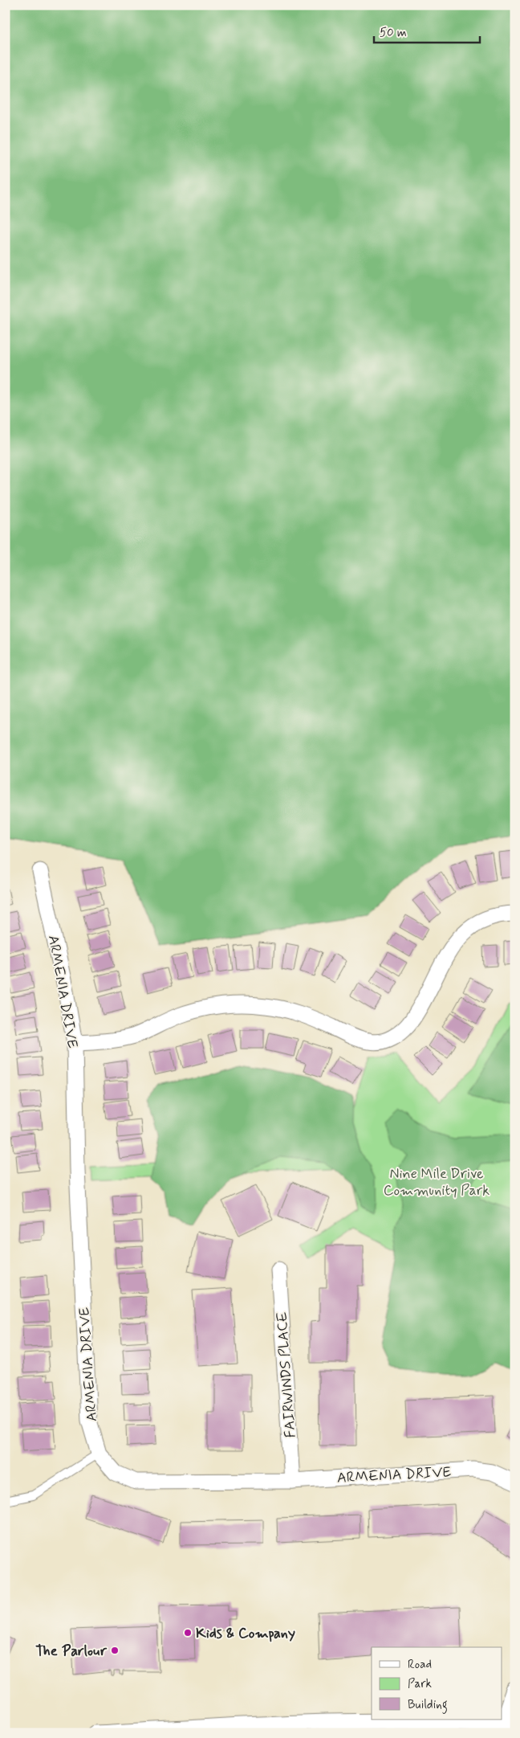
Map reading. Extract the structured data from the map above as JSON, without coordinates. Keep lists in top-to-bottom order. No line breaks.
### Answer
{"streets":{"street":["ARMENIA DRIVE","FAIRWINDS PLACE"]},"crossings":[["ARMENIA DRIVE","FAIRWINDS PLACE"]],"parks":["Nine Mile Drive Community Park"],"places":["Kids & Company","The Parlour"],"legend":["Road","Park","Building"],"scale_bar":"50 m"}
